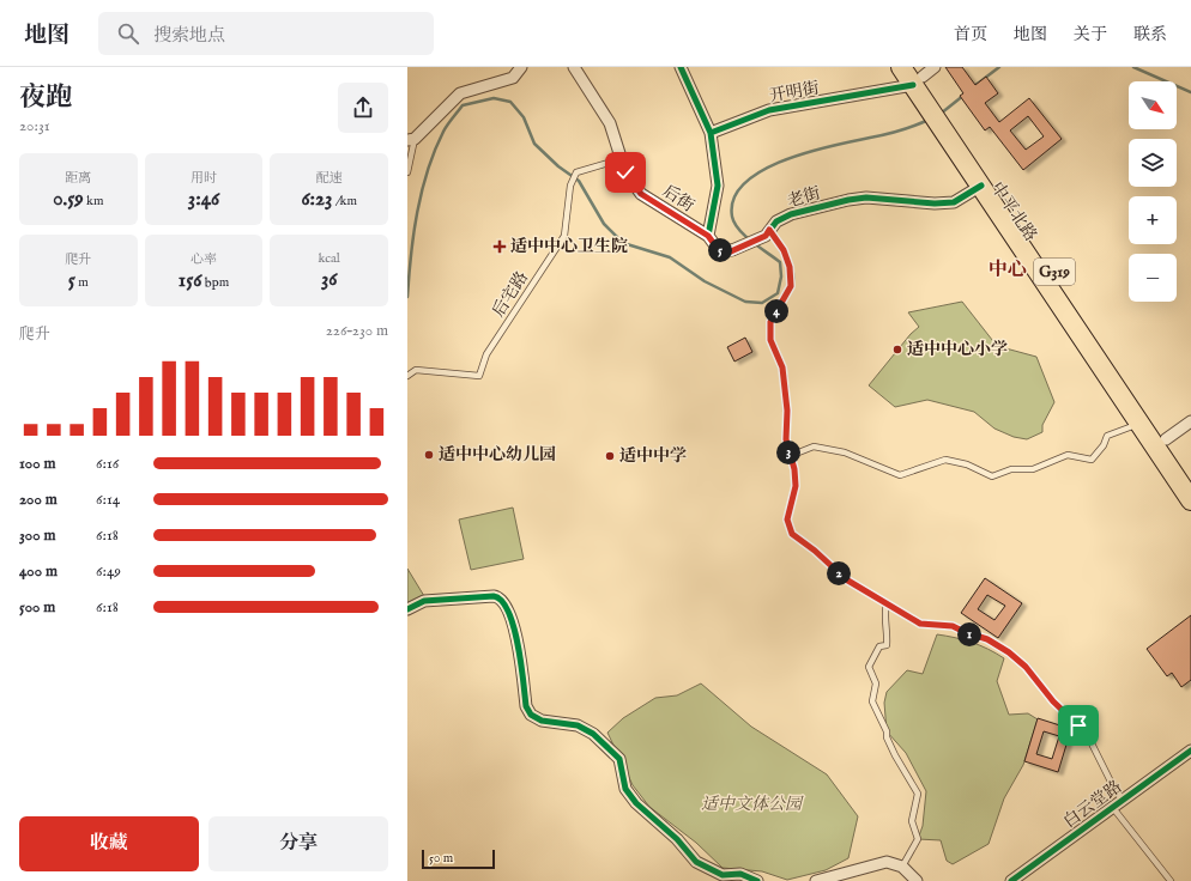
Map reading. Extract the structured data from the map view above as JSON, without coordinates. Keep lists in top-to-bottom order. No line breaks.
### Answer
{"streets":{"highway":["中平北路","G319"],"street":["开明街","老街","后街","白云堂路"],"lane":["后宅路"]},"crossings":[["开明街","中平北路"],["开明街","G319"],["老街","后街"],["老街","G319"],["后街","后宅路"],["中平北路","G319"]],"districts":["中心"],"parks":["适中文体公园"],"places":{"health":["适中中心卫生院"],"other":["适中中心小学","适中中心幼儿园","适中中学"]},"scale_bar":"50 m","north":"bottom right","page":{"header":"地图","search":"搜索地点","nav":["首页","地图","关于","联系"],"heading":["夜跑","20:31"],"map_buttons":["+","−"],"stats":[["距离","0.59 km"],["用时","3:46"],["配速","6:23 /km"],["爬升","5 m"],["心率","156 bpm"],["kcal","36"]],"pins":["5","4","3","2","1"],"chart":["爬升","226–230 m"],"list":[{"name":"100 m","note":"6:16"},{"name":"200 m","note":"6:14"},{"name":"300 m","note":"6:18"},{"name":"400 m","note":"6:49"},{"name":"500 m","note":"6:18"}],"buttons":["收藏","分享"],"scale":"50 m"}}
